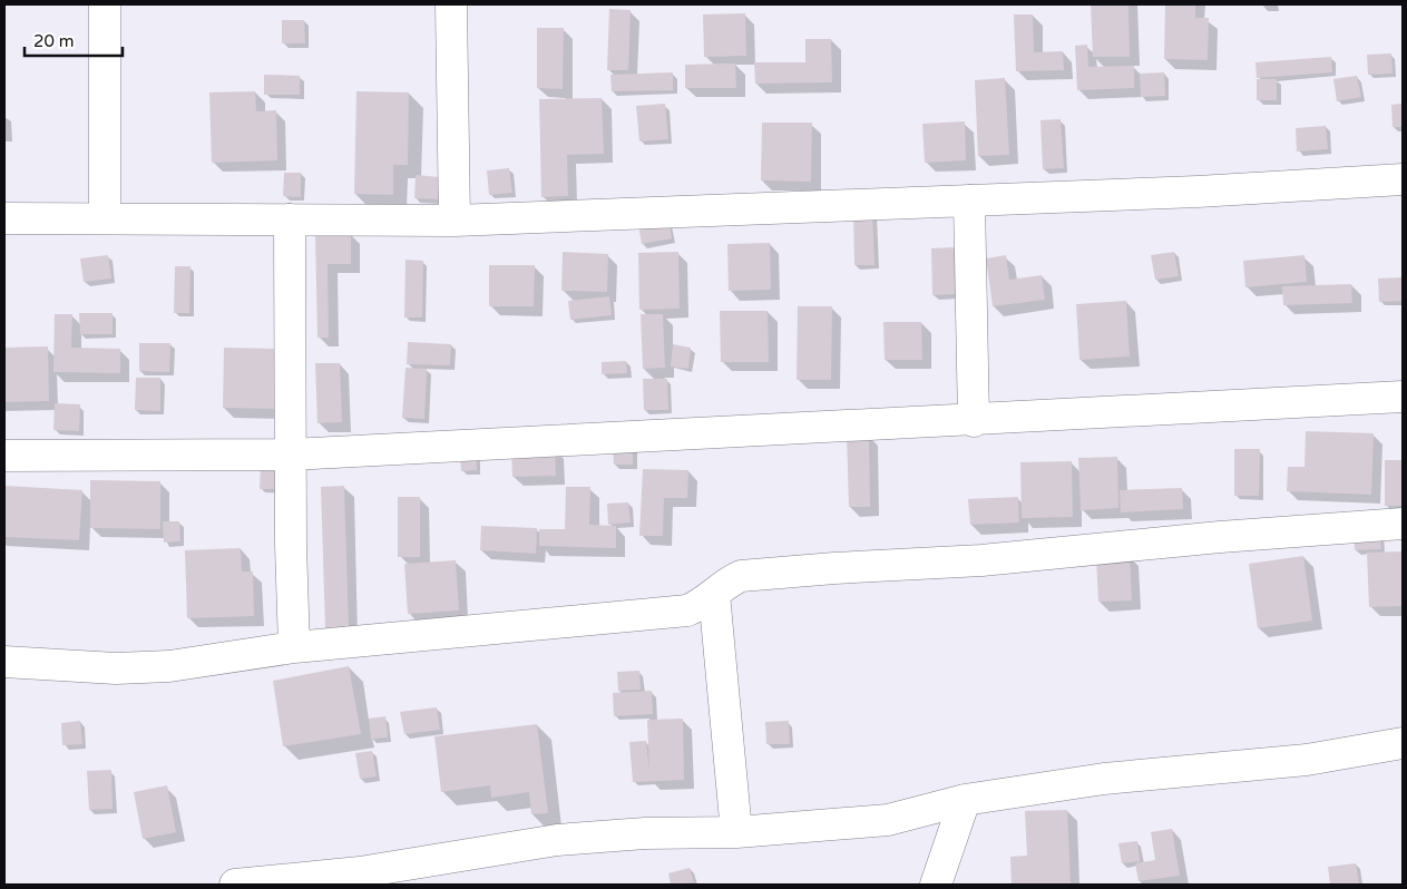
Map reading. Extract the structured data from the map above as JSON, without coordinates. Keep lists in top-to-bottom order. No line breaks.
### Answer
{"scale_bar":"20 m"}
